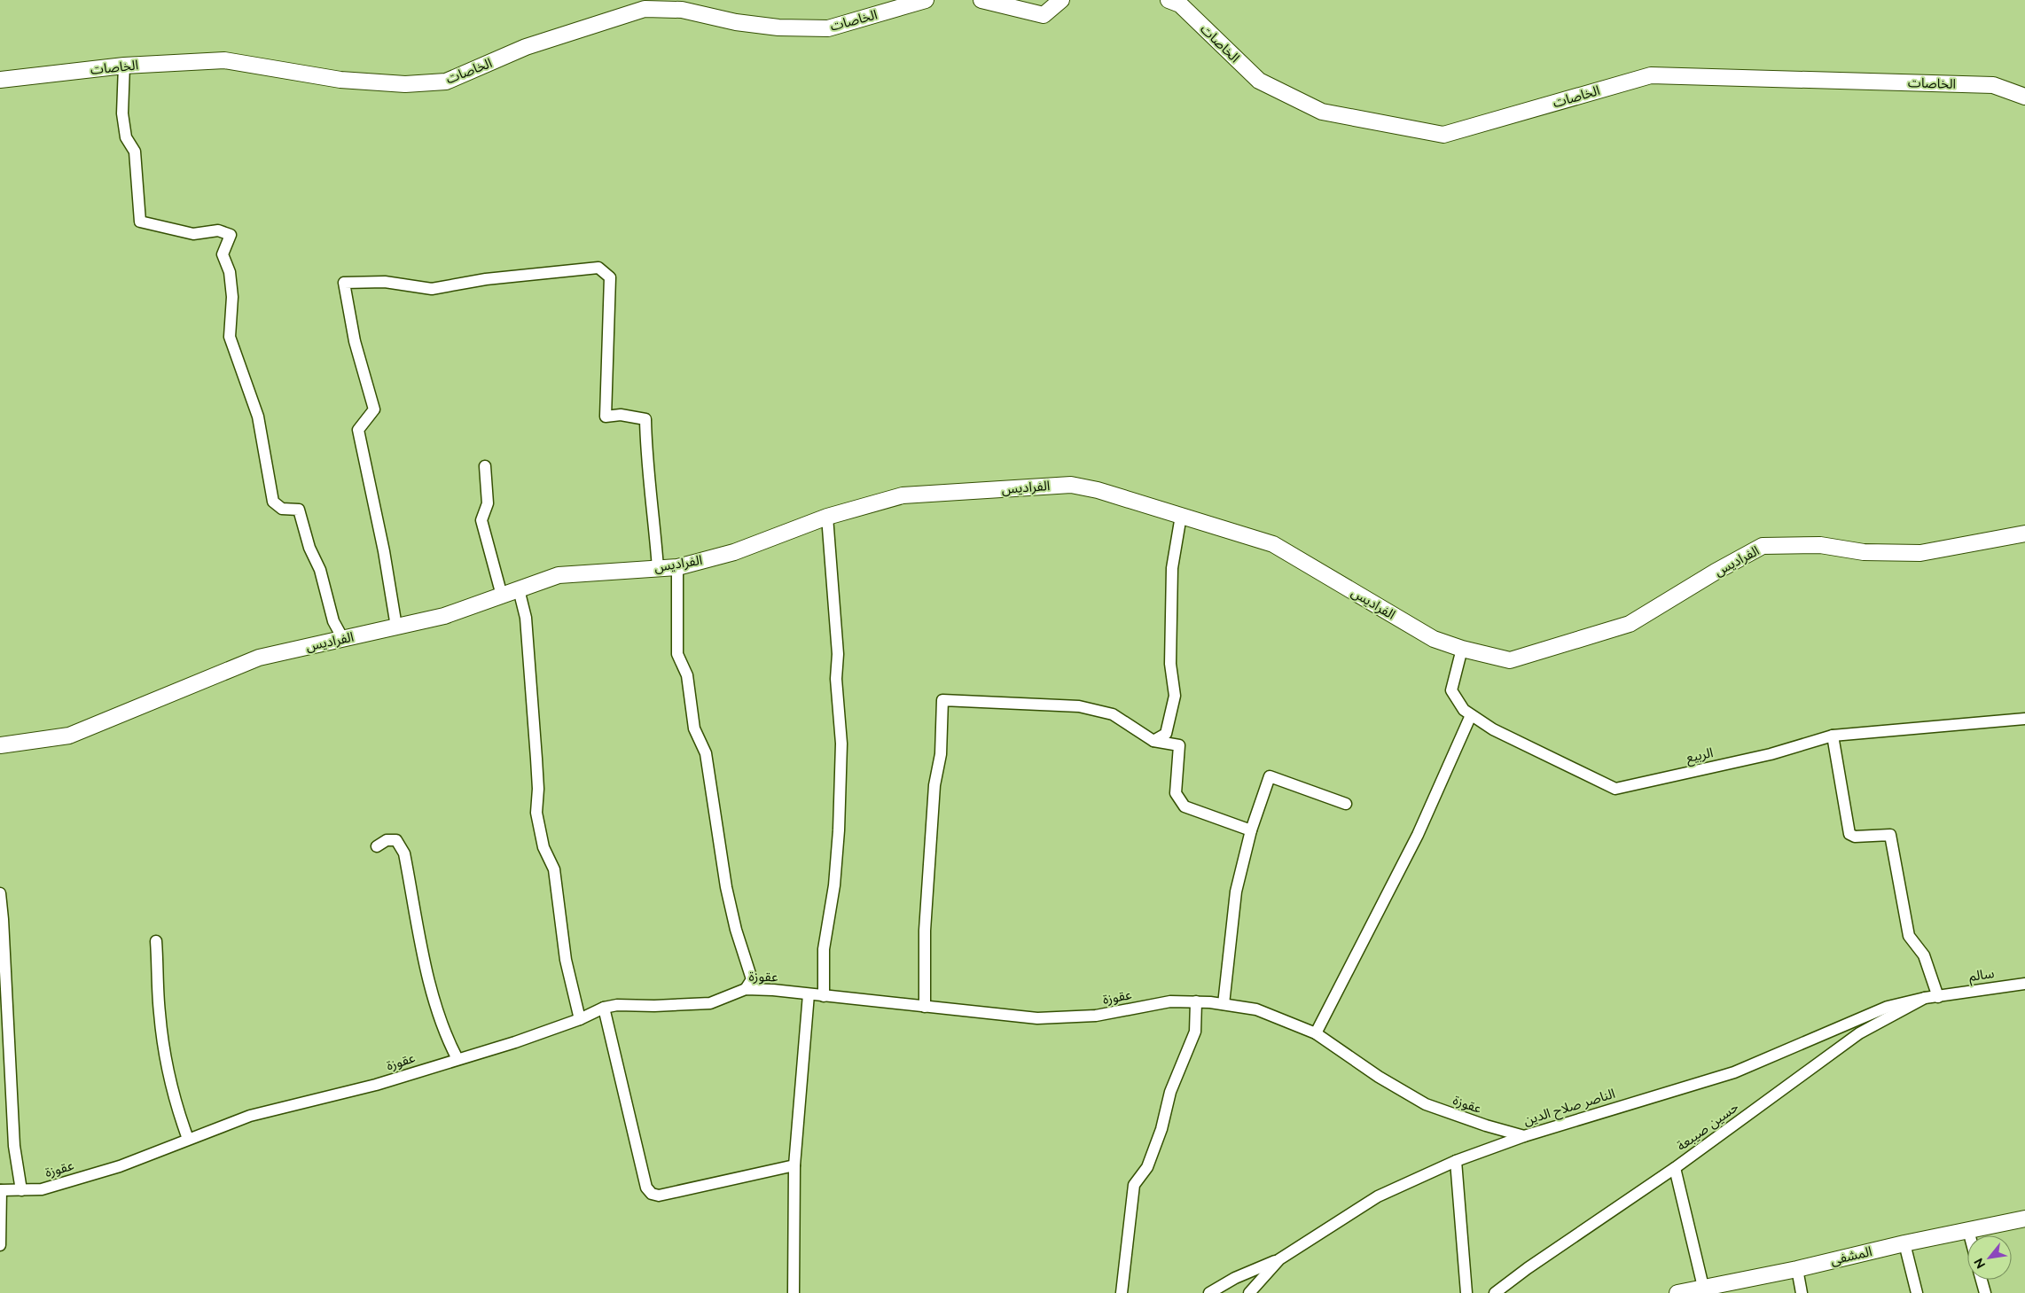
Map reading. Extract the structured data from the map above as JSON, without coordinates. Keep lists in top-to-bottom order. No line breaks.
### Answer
{"streets":{"street":["الخاصات","الفراديس","الربيع","سالم","عقوزة","الناصر صلاح الدين","حسين صيبعة","المشفى"]},"crossings":[["الفراديس","الربيع"],["سالم","حسين صيبعة"],["عقوزة","الناصر صلاح الدين"],["الناصر صلاح الدين","حسين صيبعة"]],"north":"bottom left"}
